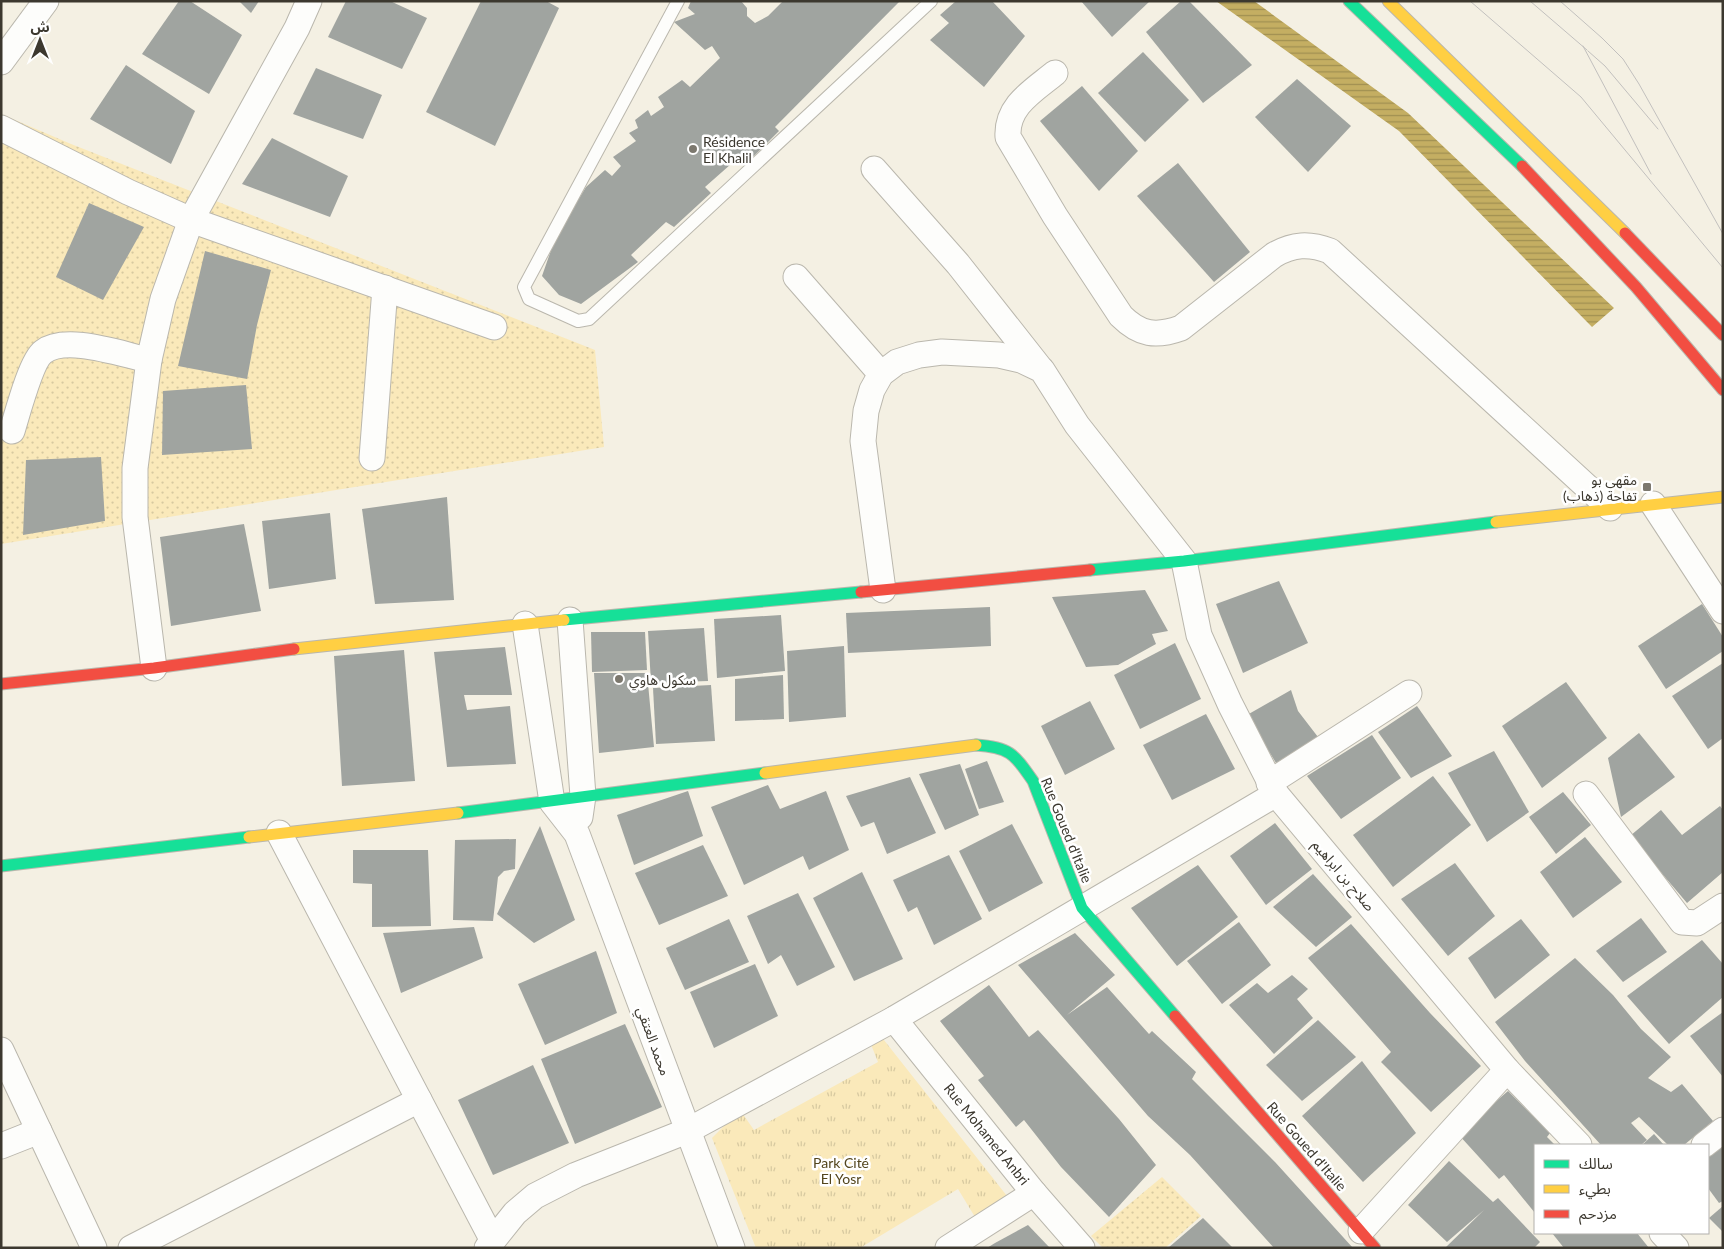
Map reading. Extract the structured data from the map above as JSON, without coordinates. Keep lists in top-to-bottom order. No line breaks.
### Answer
{"streets":{"street":["Rue Goued d'Italie","صلاح بن ابراهيم","محمد العتقي","Rue Mohamed Anbri"]},"crossings":[["Rue Goued d'Italie","محمد العتقي"]],"parks":["Park Cité El Yosr"],"places":{"other":["Résidence El Khalil","سكول هاوي"],"transit":["مقهى بو تفاحة (ذهاب)"]},"legend":["سالك","بطيء","مزدحم"],"north":"top"}
